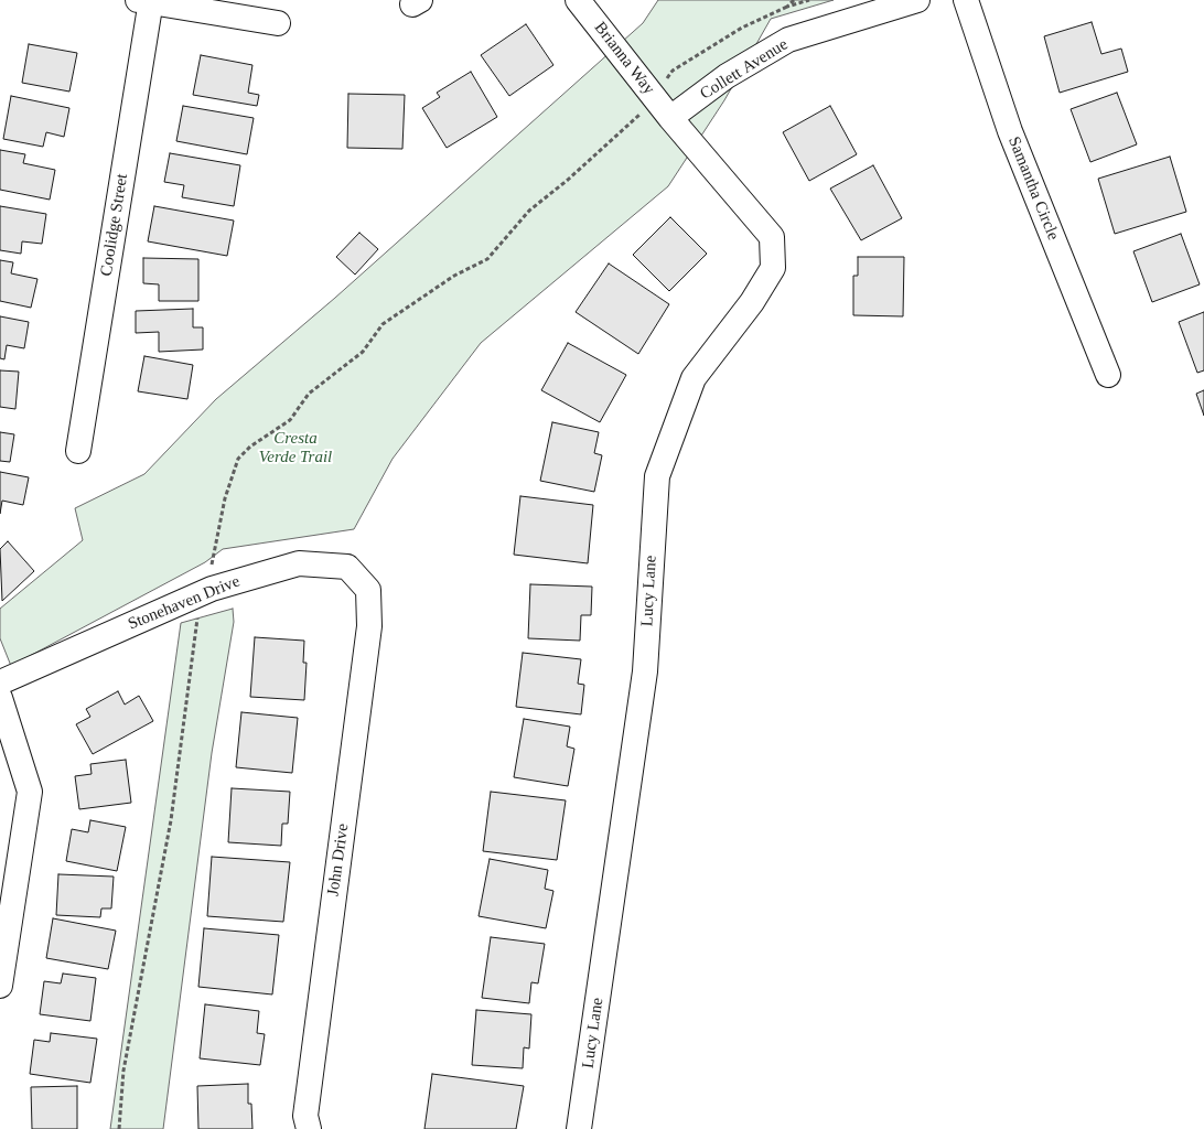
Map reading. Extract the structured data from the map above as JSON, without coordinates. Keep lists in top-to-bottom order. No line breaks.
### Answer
{"streets":{"street":["Brianna Way","Collett Avenue","Samantha Circle","Coolidge Street","Lucy Lane","Stonehaven Drive","John Drive"]},"crossings":[["Brianna Way","Collett Avenue"],["Brianna Way","Lucy Lane"],["Collett Avenue","Lucy Lane"],["Stonehaven Drive","John Drive"]],"parks":["Cresta Verde Trail"]}
